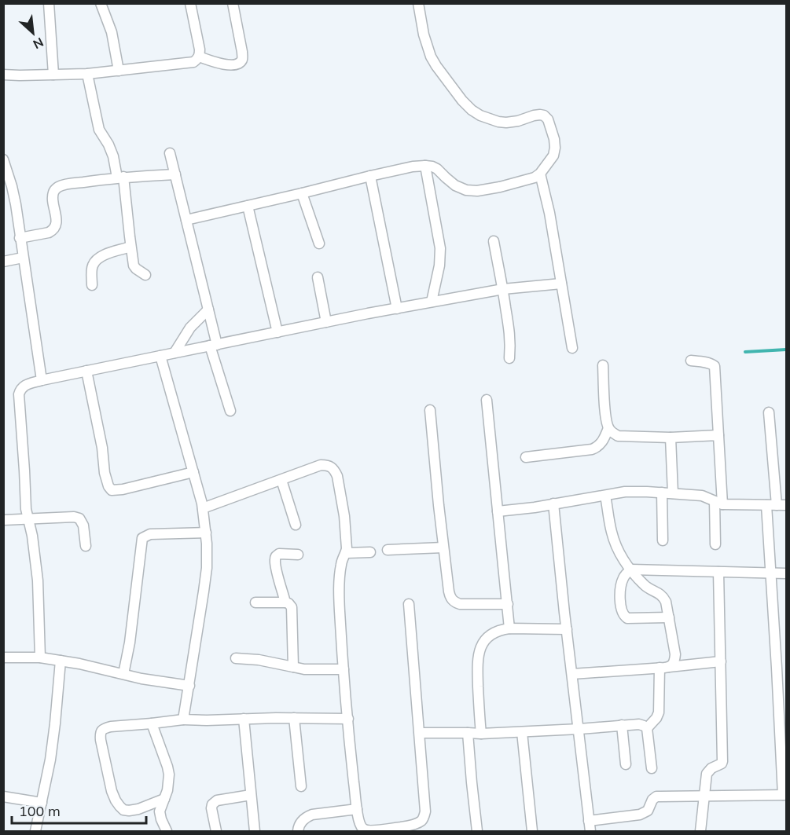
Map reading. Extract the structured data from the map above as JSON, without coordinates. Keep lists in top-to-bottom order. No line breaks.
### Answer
{"scale_bar":"100 m","north":"bottom right"}
